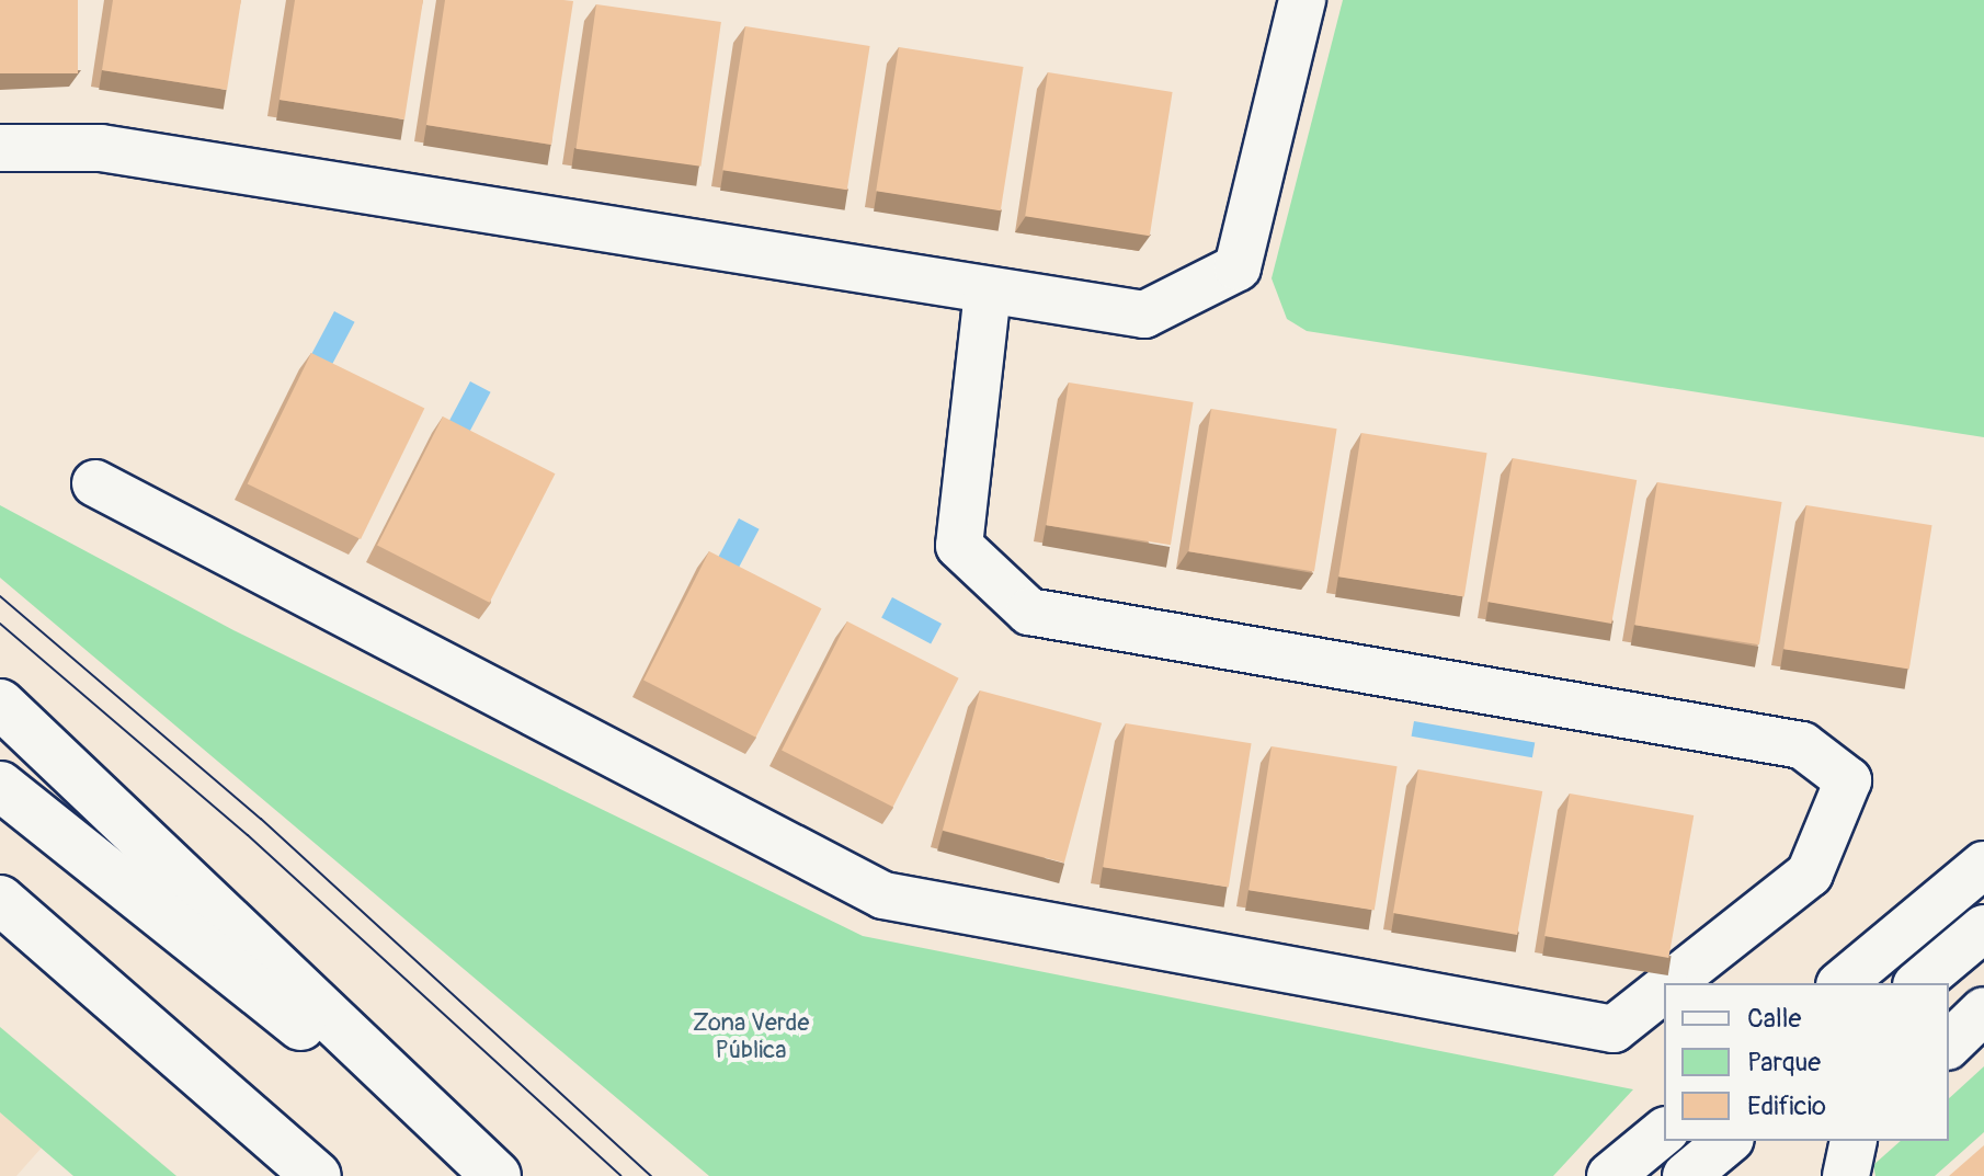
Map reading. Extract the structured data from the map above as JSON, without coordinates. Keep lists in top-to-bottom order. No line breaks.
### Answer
{"parks":["Zona Verde Pública"],"legend":["Calle","Parque","Edificio"]}
